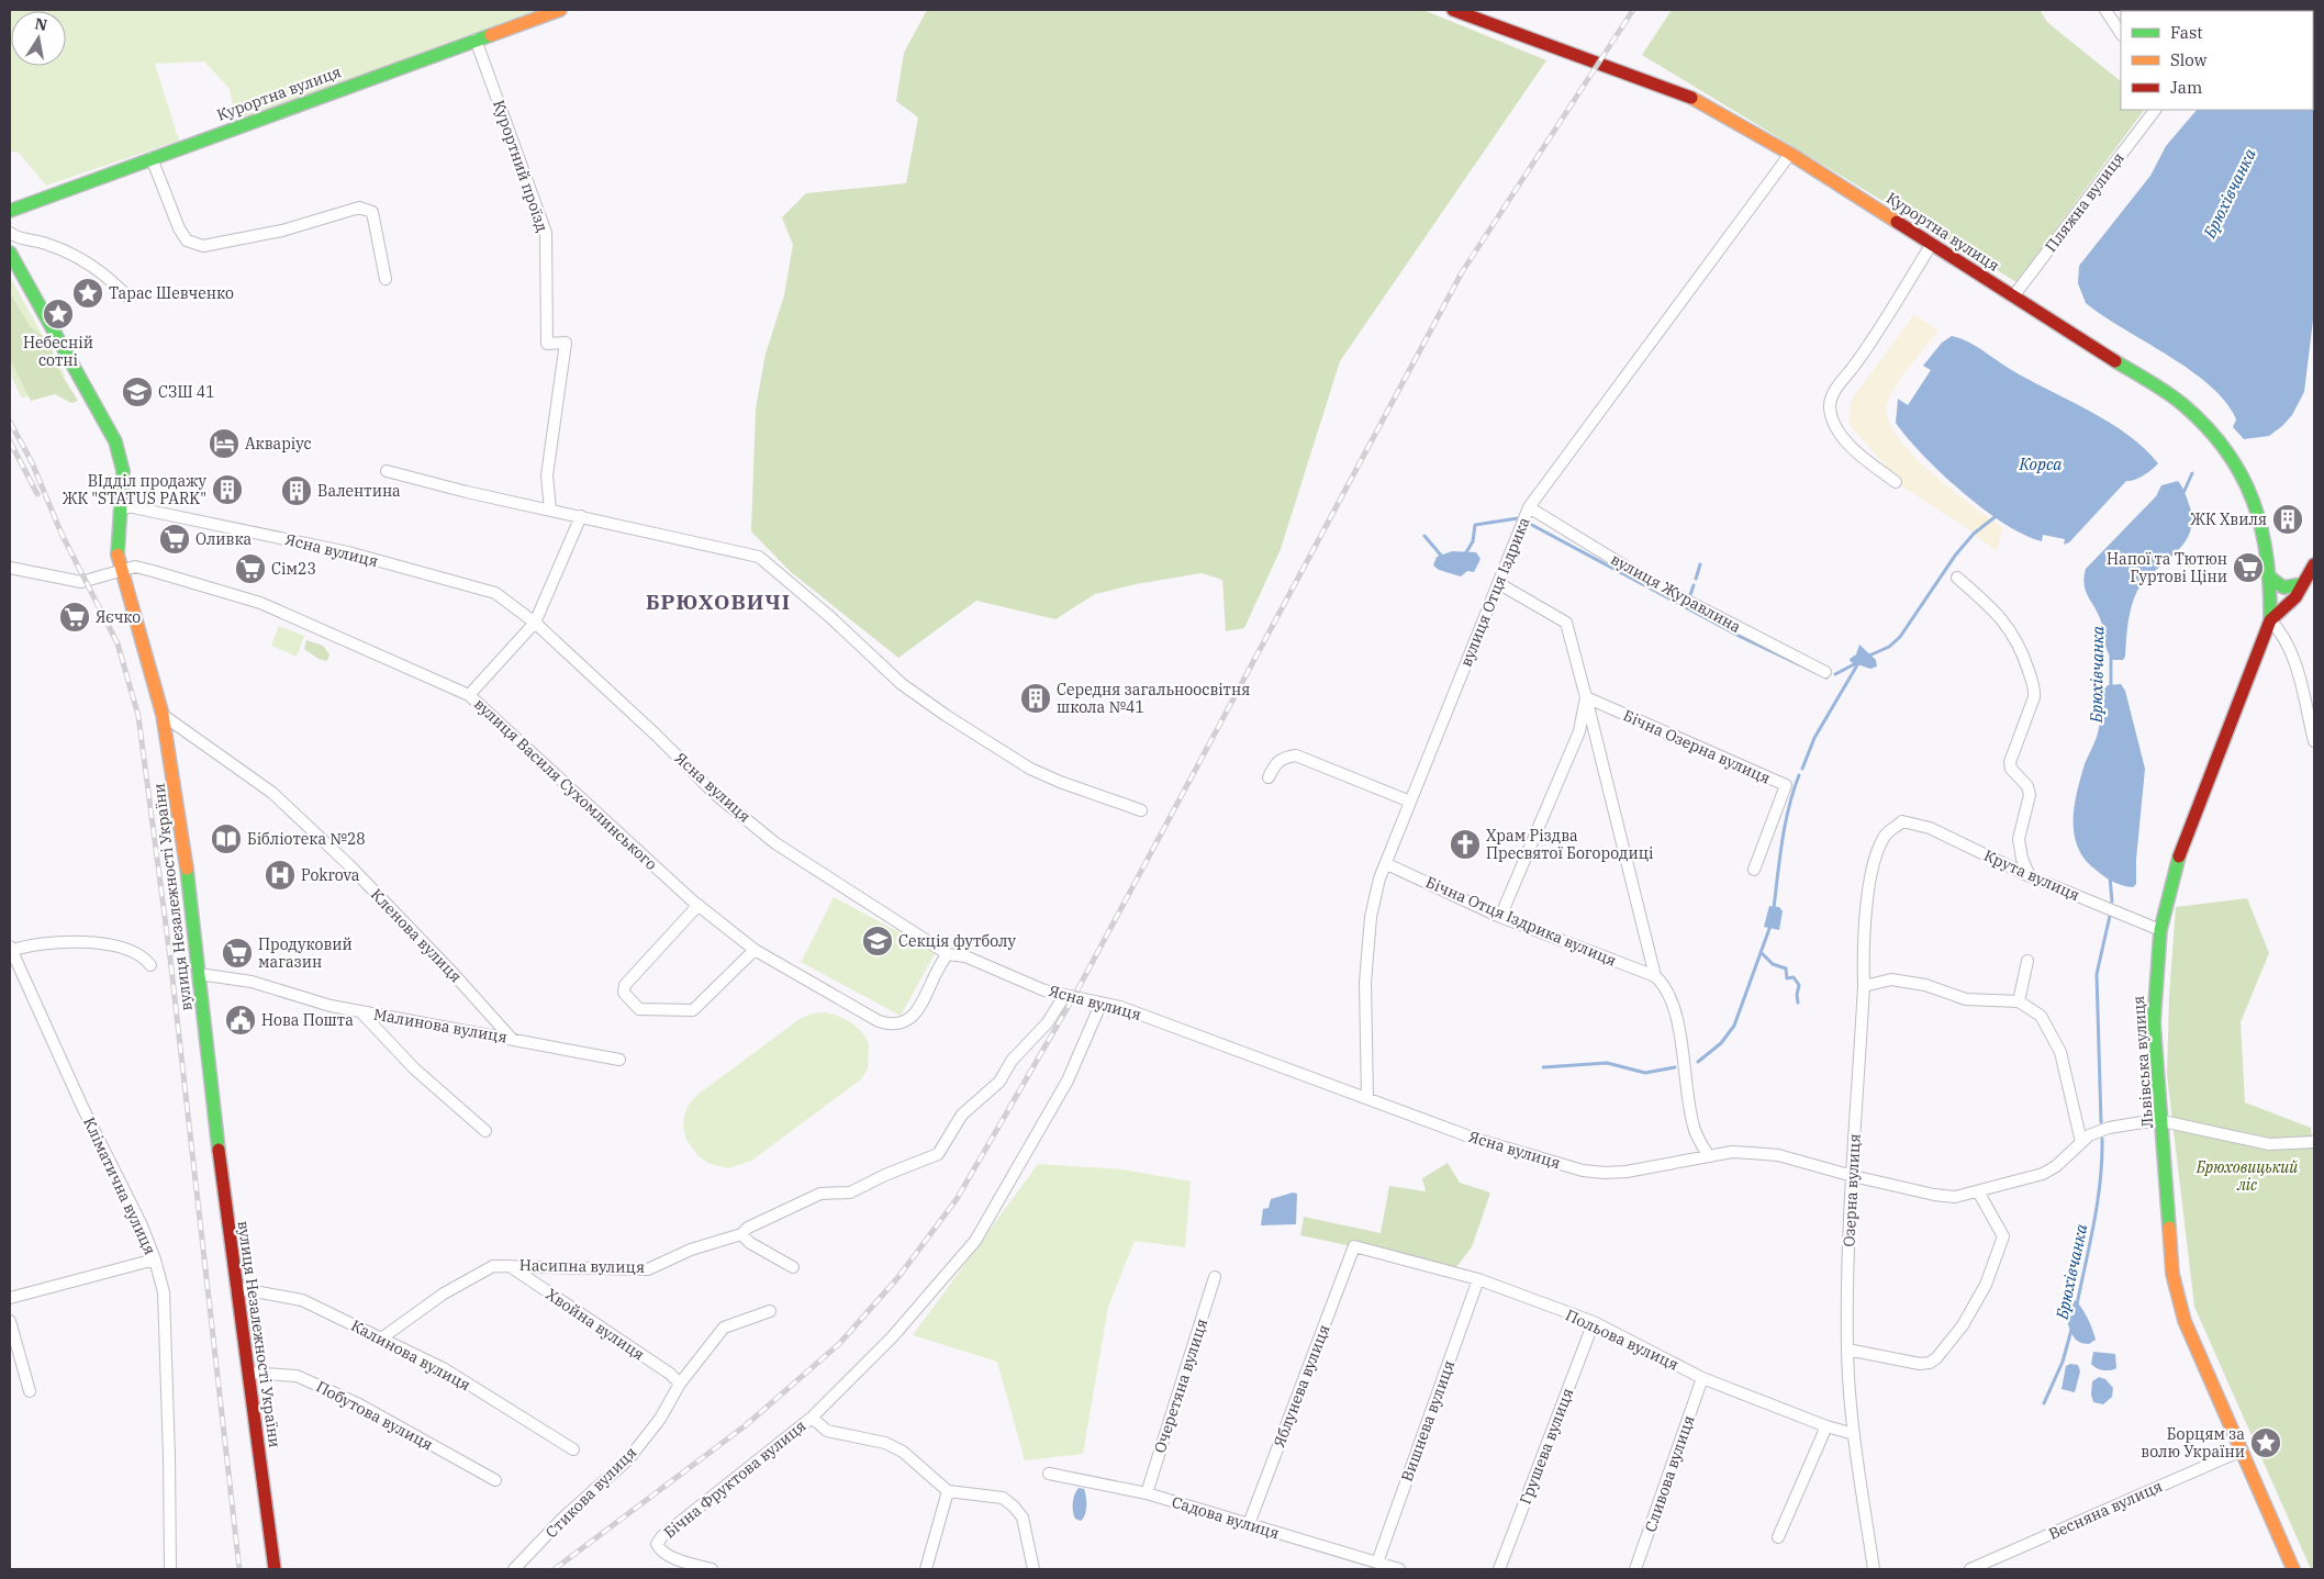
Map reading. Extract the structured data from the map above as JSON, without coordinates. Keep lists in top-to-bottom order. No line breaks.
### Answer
{"streets":{"main road":["Курортна вулиця","вулиця Незалежності України","Львівська вулиця"],"street":["Курортний проїзд","Пляжна вулиця","Ясна вулиця","вулиця Отця Іздрика","вулиця Журавлина","Бічна Озерна вулиця","вулиця Василя Сухомлинського","Крута вулиця","Бічна Отця Іздрика вулиця","Кленова вулиця","Малинова вулиця","Кліматична вулиця","Озерна вулиця","Насипна вулиця","Хвойна вулиця","Польова вулиця","Калинова вулиця","Очеретяна вулиця","Яблунева вулиця","Побутова вулиця","Вишнева вулиця","Грушева вулиця","Сливова вулиця","Бічна Фруктова вулиця","Стикова вулиця","Весняна вулиця","Садова вулиця"]},"crossings":[["Курортна вулиця","Курортний проїзд"],["Курортна вулиця","Пляжна вулиця"],["Курортна вулиця","вулиця Отця Іздрика"],["Курортна вулиця","Львівська вулиця"],["Ясна вулиця","вулиця Отця Іздрика"],["Ясна вулиця","вулиця Василя Сухомлинського"],["Ясна вулиця","вулиця Незалежності України"],["Ясна вулиця","Львівська вулиця"],["Ясна вулиця","Озерна вулиця"],["Ясна вулиця","Насипна вулиця"],["вулиця Отця Іздрика","вулиця Журавлина"],["вулиця Отця Іздрика","Бічна Отця Іздрика вулиця"],["вулиця Василя Сухомлинського","вулиця Незалежності України"],["Крута вулиця","Львівська вулиця"],["Крута вулиця","Озерна вулиця"],["вулиця Незалежності України","Кленова вулиця"],["вулиця Незалежності України","Малинова вулиця"],["вулиця Незалежності України","Калинова вулиця"],["вулиця Незалежності України","Побутова вулиця"],["Кленова вулиця","Малинова вулиця"],["Львівська вулиця","Весняна вулиця"],["Озерна вулиця","Польова вулиця"],["Насипна вулиця","Хвойна вулиця"],["Насипна вулиця","Калинова вулиця"],["Хвойна вулиця","Стикова вулиця"],["Польова вулиця","Яблунева вулиця"],["Польова вулиця","Вишнева вулиця"],["Польова вулиця","Грушева вулиця"],["Польова вулиця","Сливова вулиця"],["Очеретяна вулиця","Садова вулиця"],["Яблунева вулиця","Садова вулиця"],["Вишнева вулиця","Садова вулиця"]],"districts":["БРЮХОВИЧІ"],"water":["Брюхівчанка","Корса"],"parks":["Брюховицький ліс"],"places":{"place":["Тарас Шевченко","Небесній сотні","Борцям за волю України"],"school or university":["СЗШ 41","Секція футболу"],"hotel":["Акваріус"],"building":["ВІдділ продажу ЖК \"STATUS PARK\"","Валентина","ЖК Хвиля","Середня загальноосвітня школа №41"],"supermarket":["Оливка","Напої та Тютюн Гуртові Ціни","Сім23","Яєчко","Продуковий магазин"],"library":["Бібліотека №28"],"church":["Храм Різдва Пресвятої Богородиці"],"hospital":["Pokrova"],"public building":["Нова Пошта"]},"legend":["Fast","Slow","Jam"],"north":"top"}
